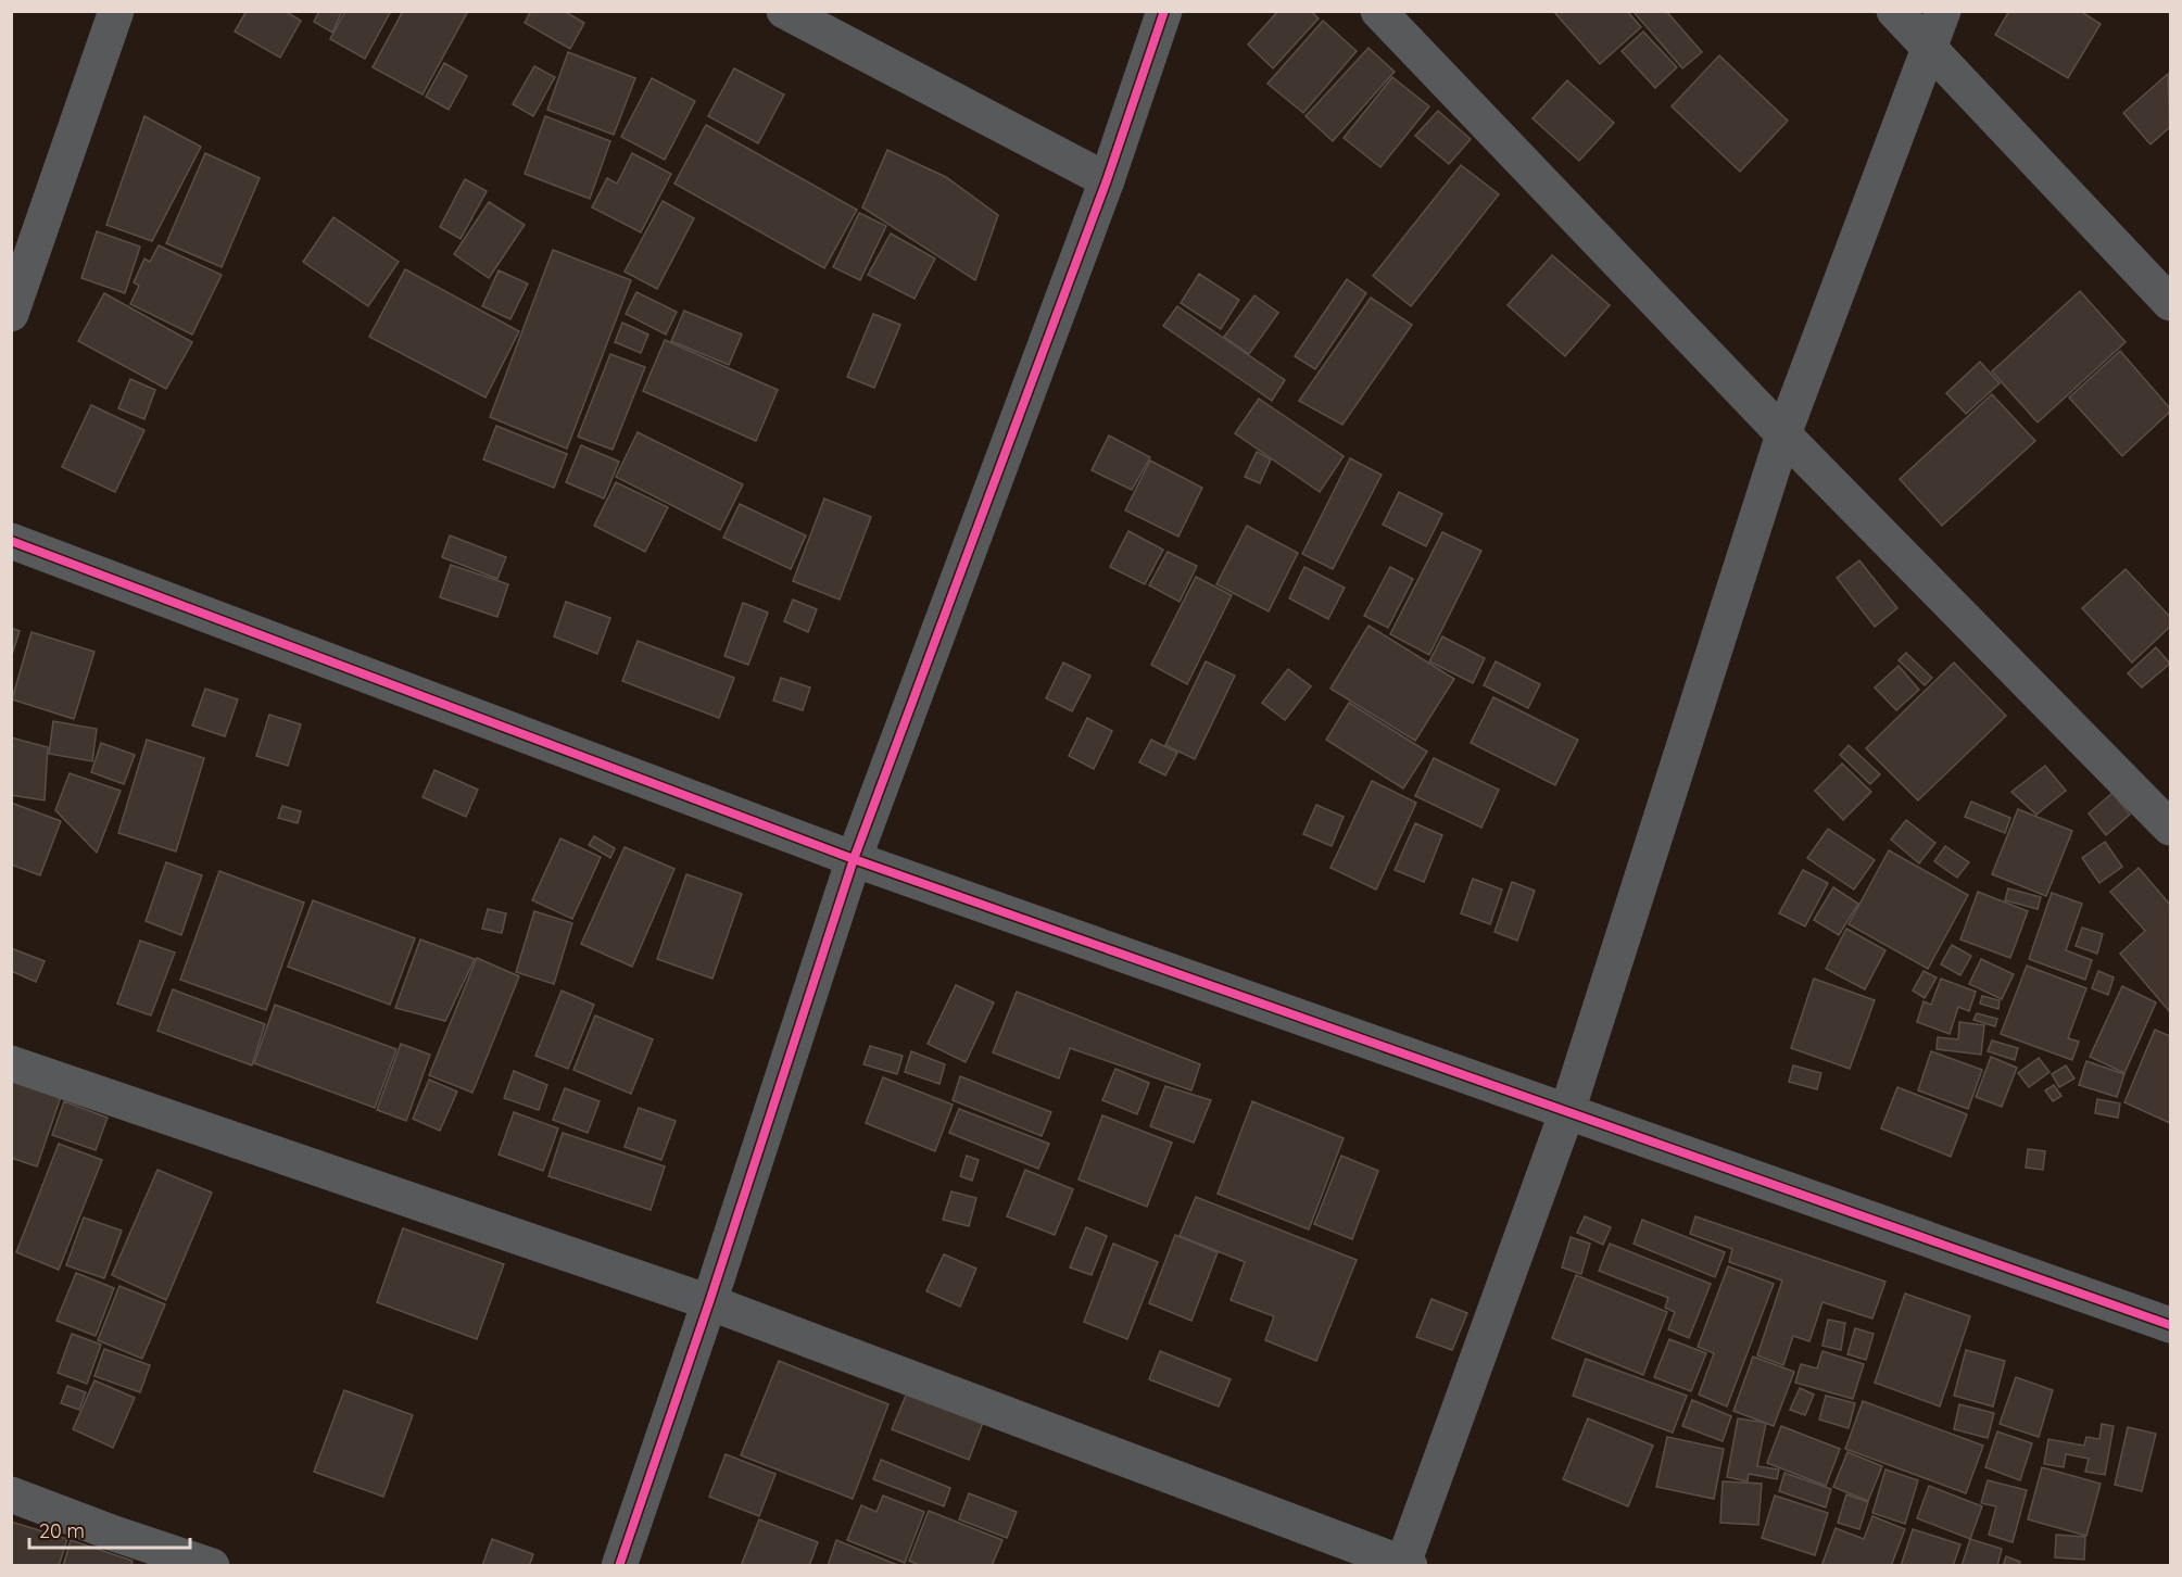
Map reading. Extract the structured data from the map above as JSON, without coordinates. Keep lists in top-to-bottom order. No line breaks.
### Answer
{"scale_bar":"20 m"}
